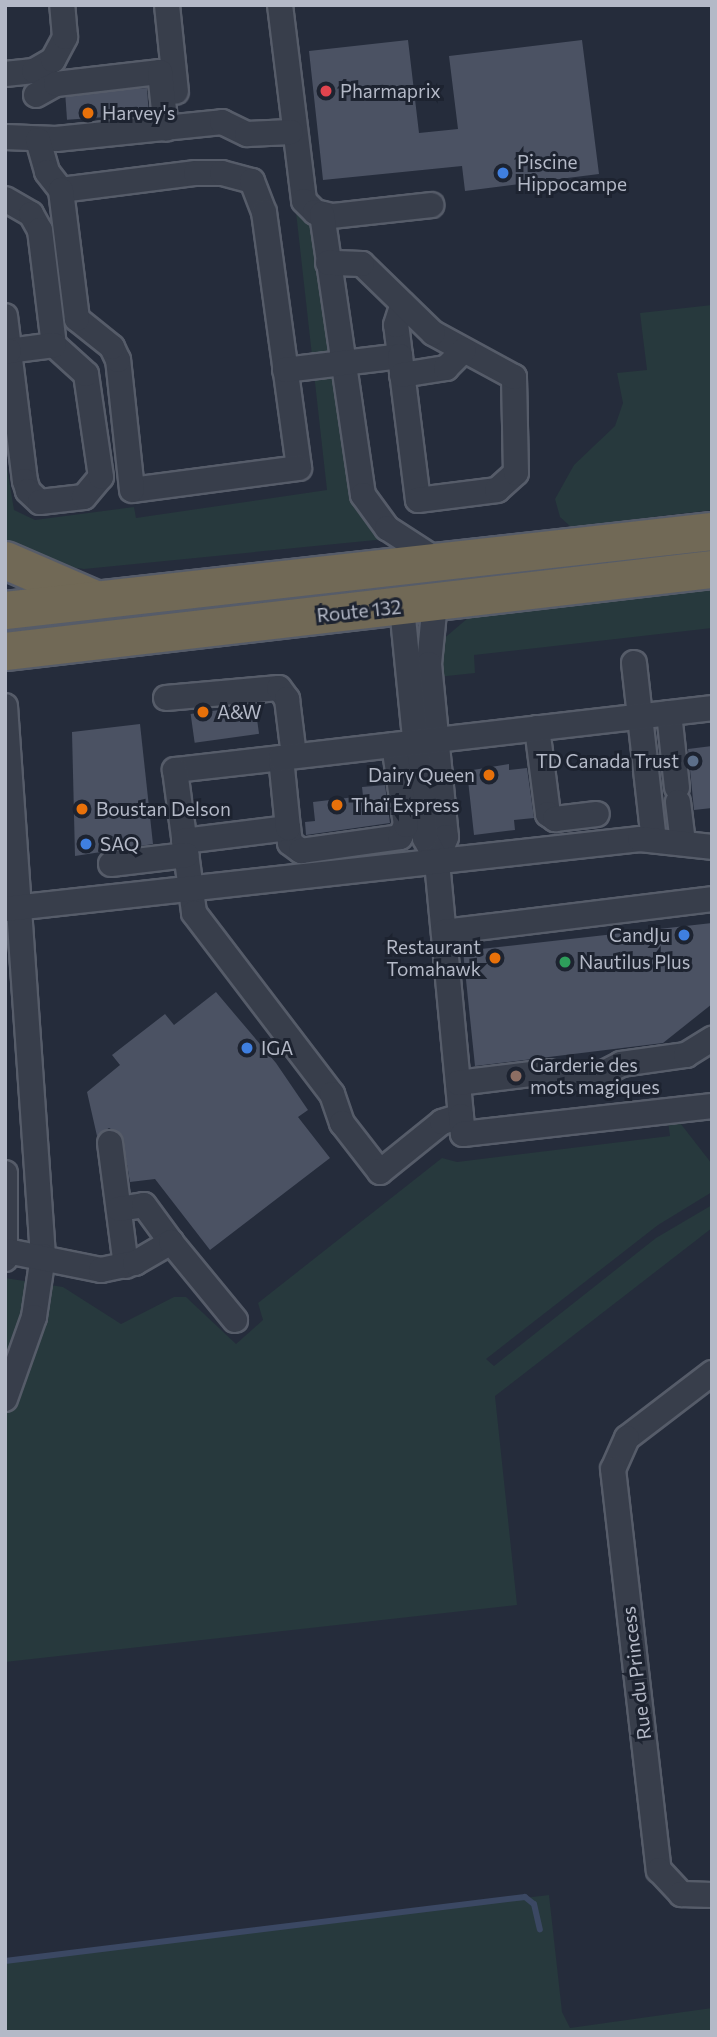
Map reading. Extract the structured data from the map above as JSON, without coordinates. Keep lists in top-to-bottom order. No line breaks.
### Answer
{"streets":{"highway":["Route 132"],"street":["Rue du Princess"]},"places":["Pharmaprix","Harvey's","Piscine Hippocampe","A&W","TD Canada Trust","Dairy Queen","Thaï Express","Boustan Delson","SAQ","CandJu","Restaurant Tomahawk","Nautilus Plus","IGA","Garderie des mots magiques"]}
